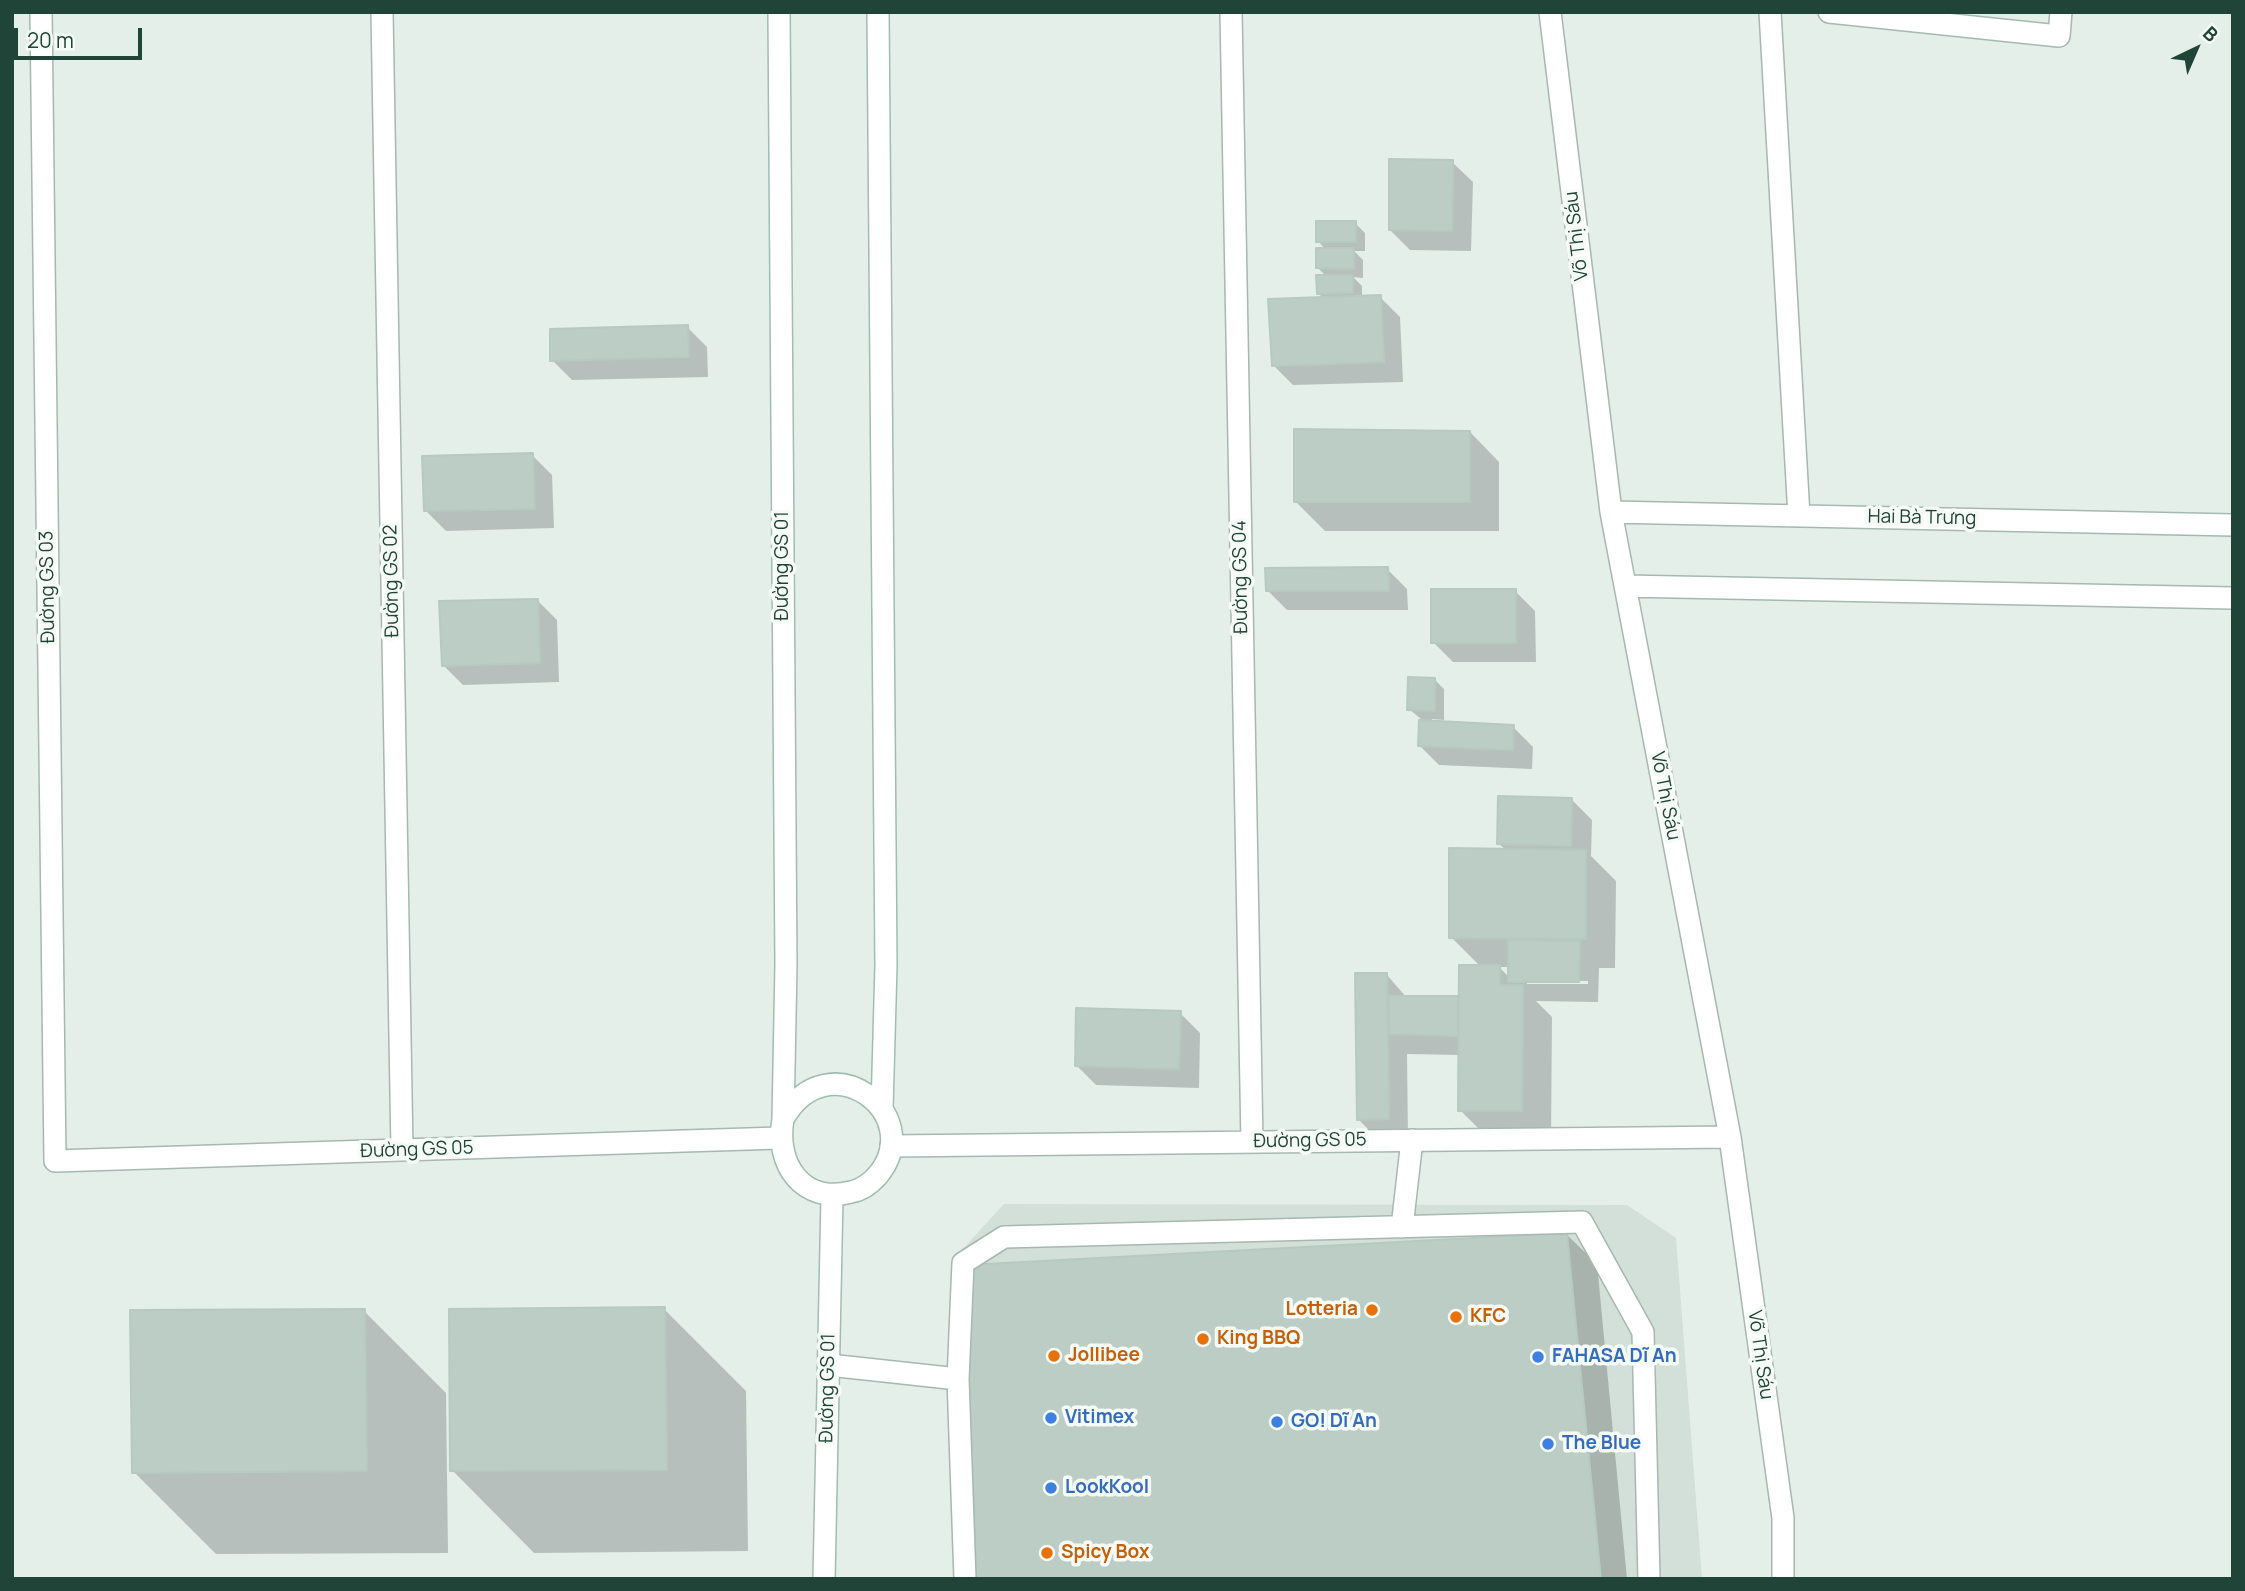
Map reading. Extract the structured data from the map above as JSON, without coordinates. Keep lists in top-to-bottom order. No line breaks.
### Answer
{"streets":{"street":["Võ Thị Sáu","Hai Bà Trưng","Đường GS 01","Đường GS 04","Đường GS 02","Đường GS 03","Đường GS 05"]},"crossings":[["Võ Thị Sáu","Hai Bà Trưng"],["Võ Thị Sáu","Đường GS 05"],["Đường GS 01","Đường GS 05"],["Đường GS 04","Đường GS 05"],["Đường GS 02","Đường GS 05"],["Đường GS 03","Đường GS 05"]],"places":["Lotteria","KFC","King BBQ","Jollibee","FAHASA Dĩ An","Vitimex","GO! Dĩ An","The Blue","LookKool","Spicy Box"],"scale_bar":"20 m","north":"top right"}
